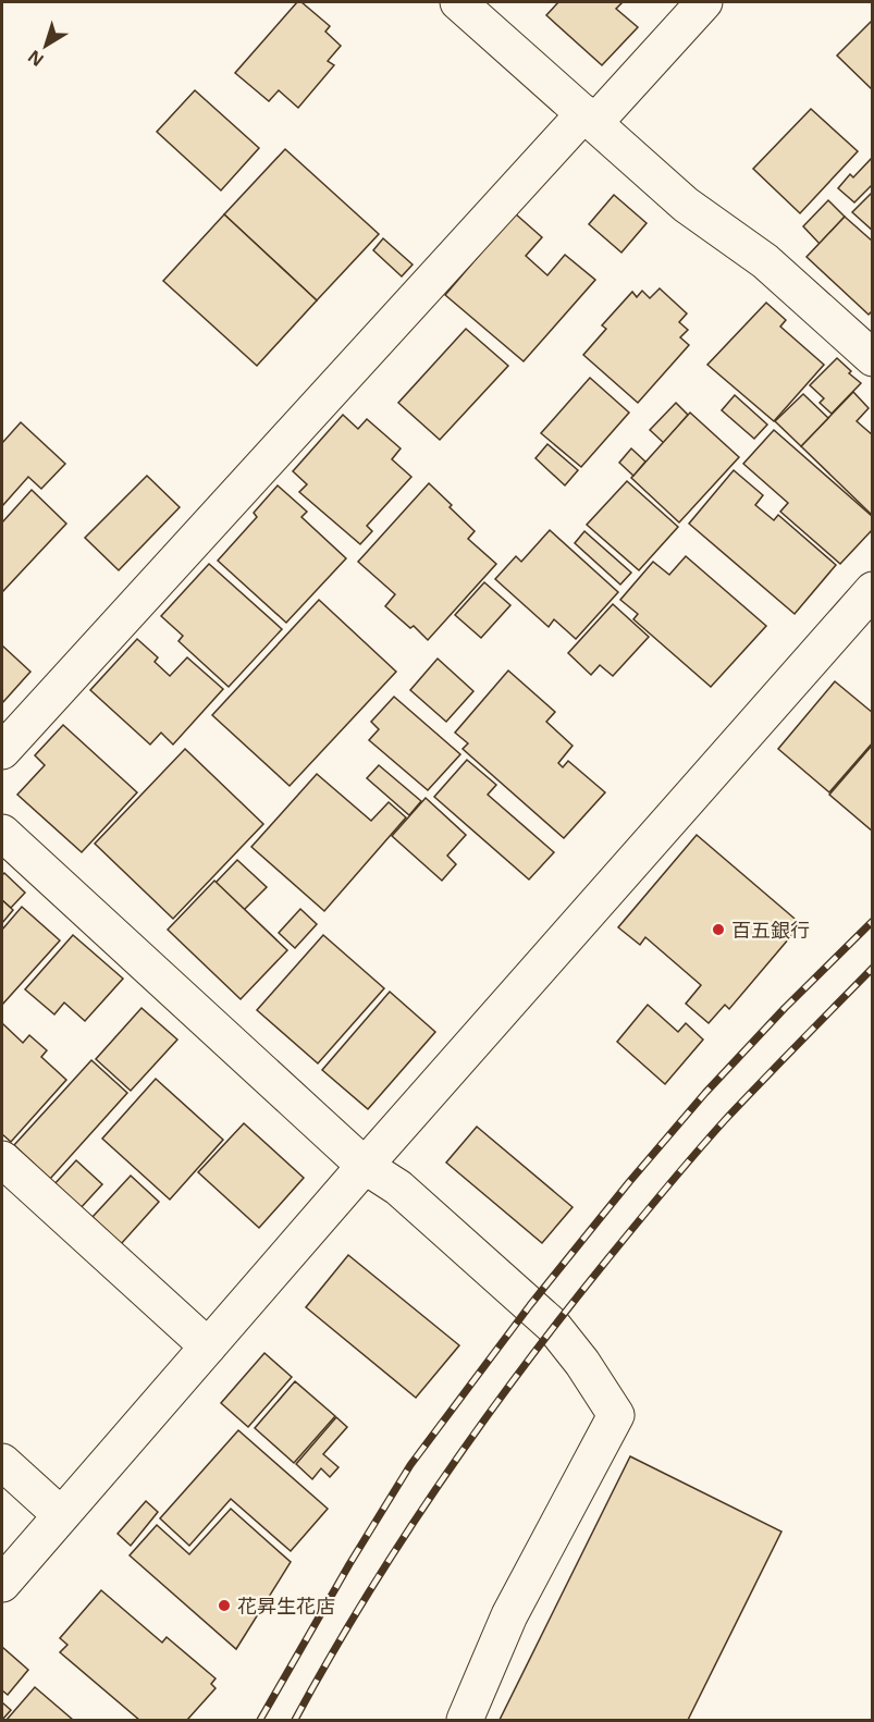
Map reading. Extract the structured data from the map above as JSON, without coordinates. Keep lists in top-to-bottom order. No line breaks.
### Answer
{"places":["百五銀行","花昇生花店"],"north":"bottom left"}
